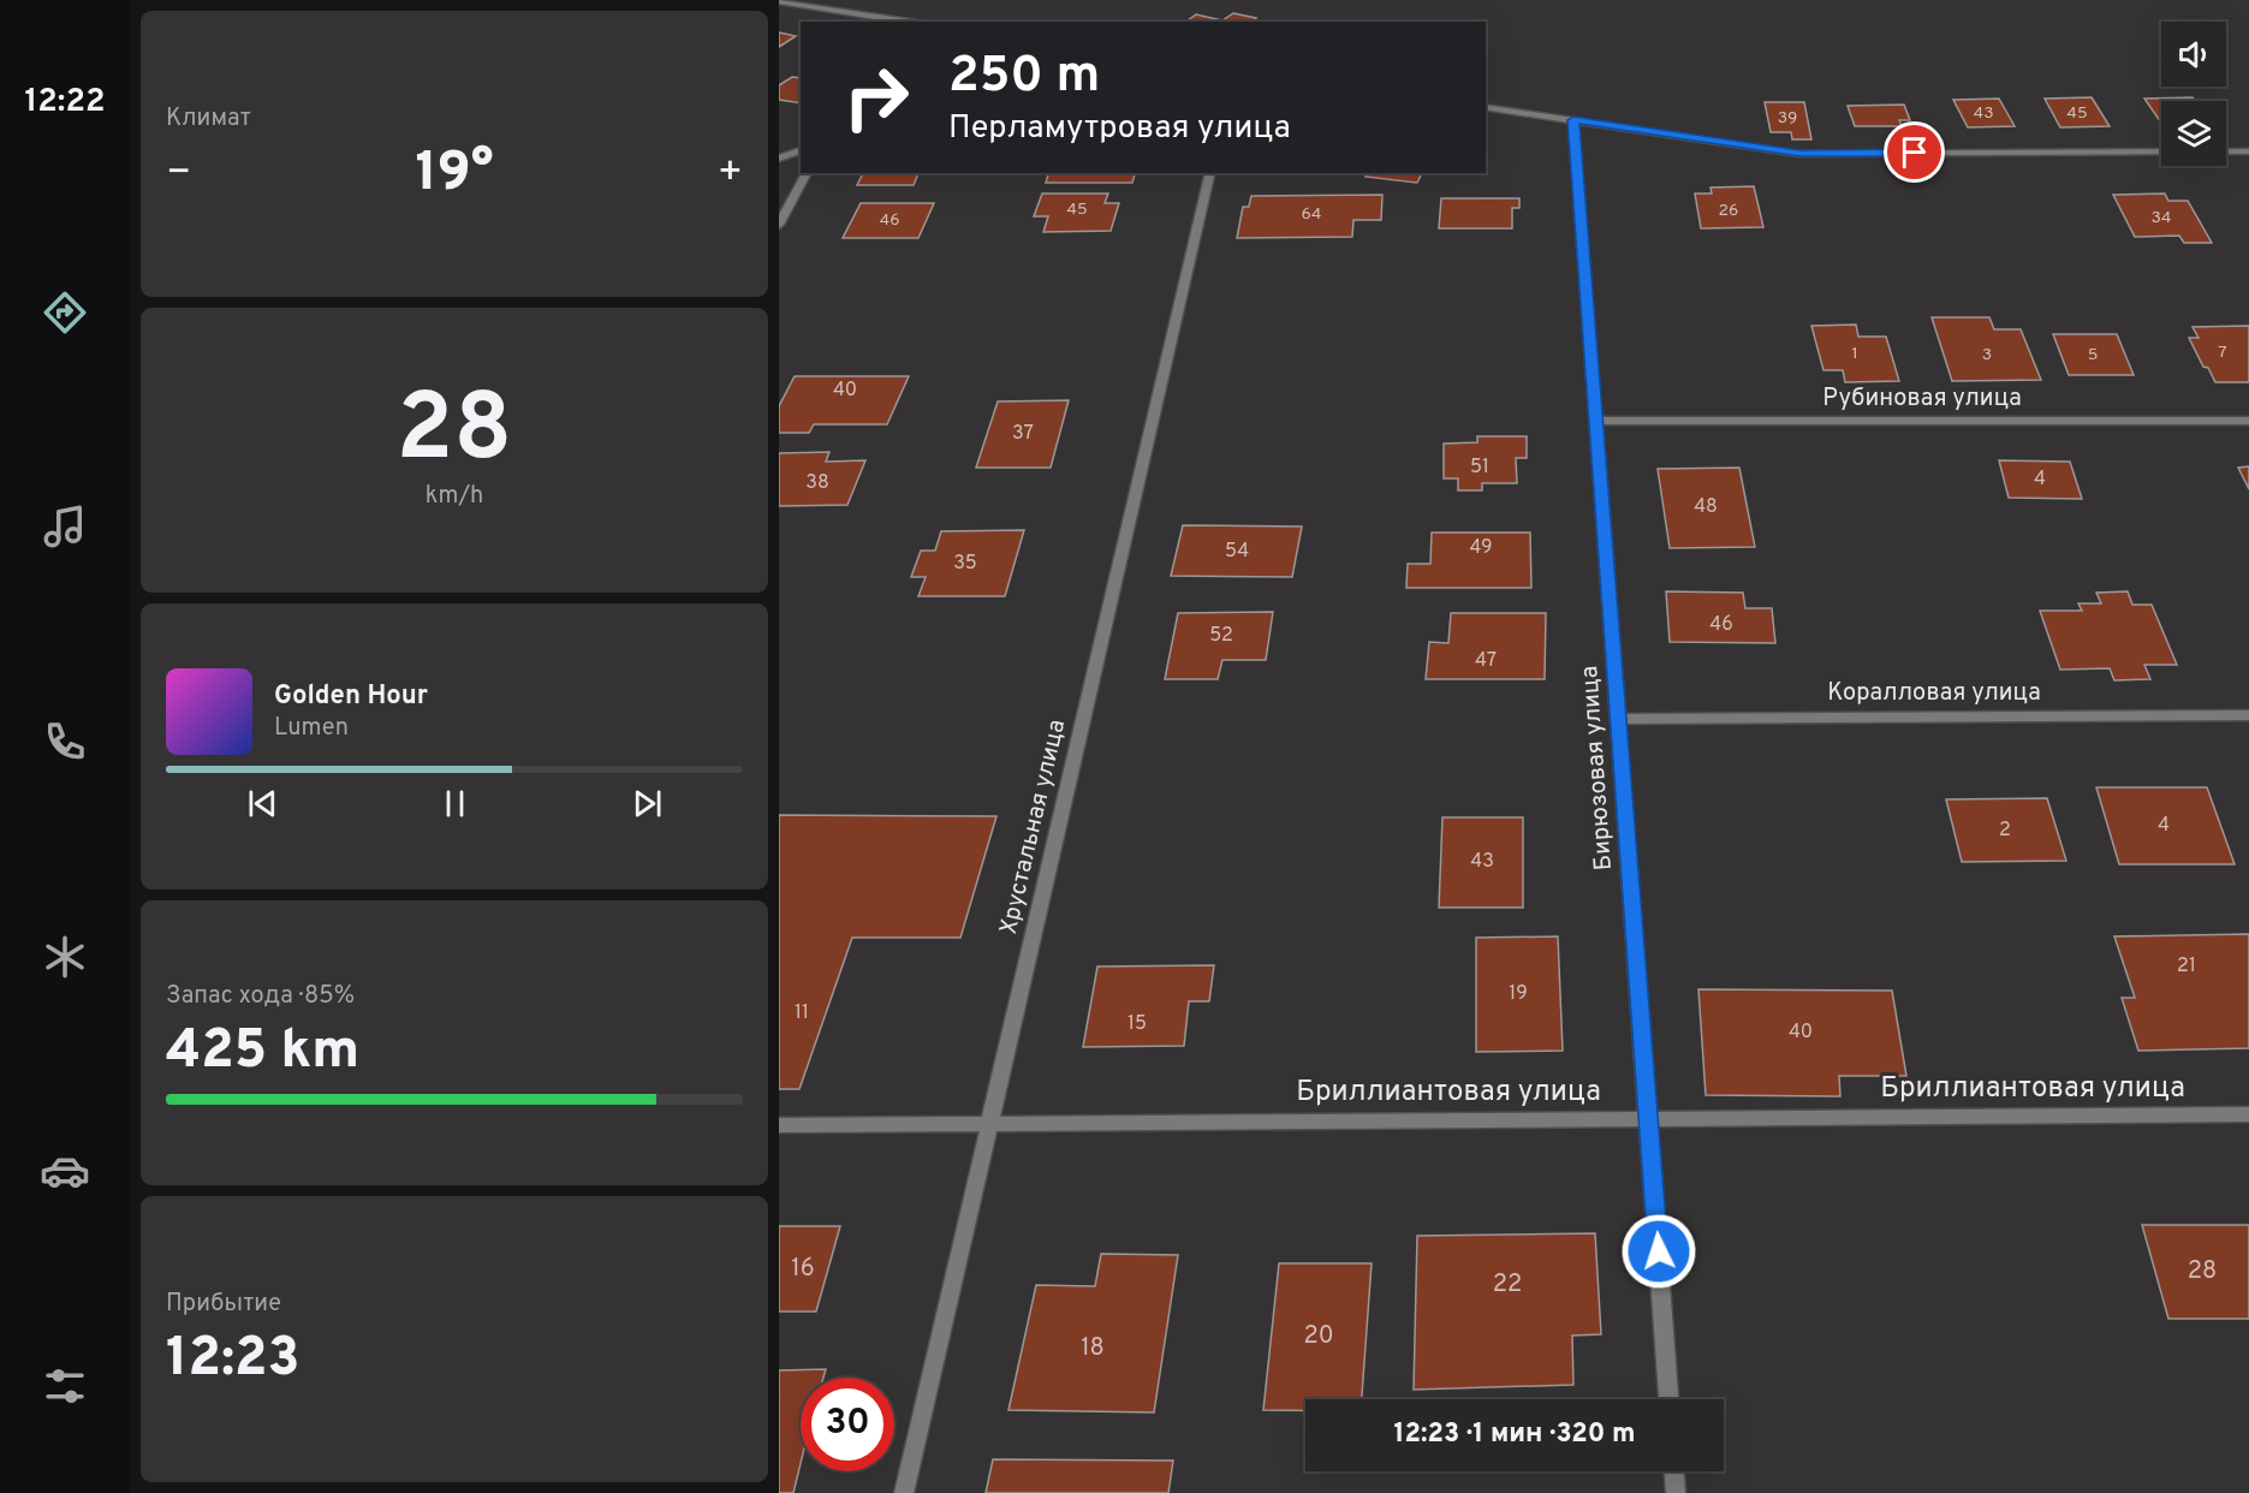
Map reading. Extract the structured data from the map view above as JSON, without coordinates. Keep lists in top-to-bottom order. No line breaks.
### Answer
{"streets":{"street":["Рубиновая улица","Коралловая улица","Бирюзовая улица","Хрустальная улица","Бриллиантовая улица"]},"crossings":[["Рубиновая улица","Бирюзовая улица"],["Коралловая улица","Бирюзовая улица"],["Бирюзовая улица","Бриллиантовая улица"],["Хрустальная улица","Бриллиантовая улица"]],"house_numbers":["43","45","39","45","26","64","34","46","7","1","3","5","40","37","51","4","38","48","49","54","35","46","52","47","4","2","43","21","19","11","15","40","16","28","22","20","18"],"page":{"tabs":"12:22","tile":["Климат",["28","km/h"],["Запас хода · 85%","425 km"],["Прибытие","12:23"]],"turn":["250 m","Перламутровая улица"],"heat":["−","19°","+"],"song":["Golden Hour","Lumen"],"limit":"30","trip":"12:23 · 1 мин · 320 m"}}
